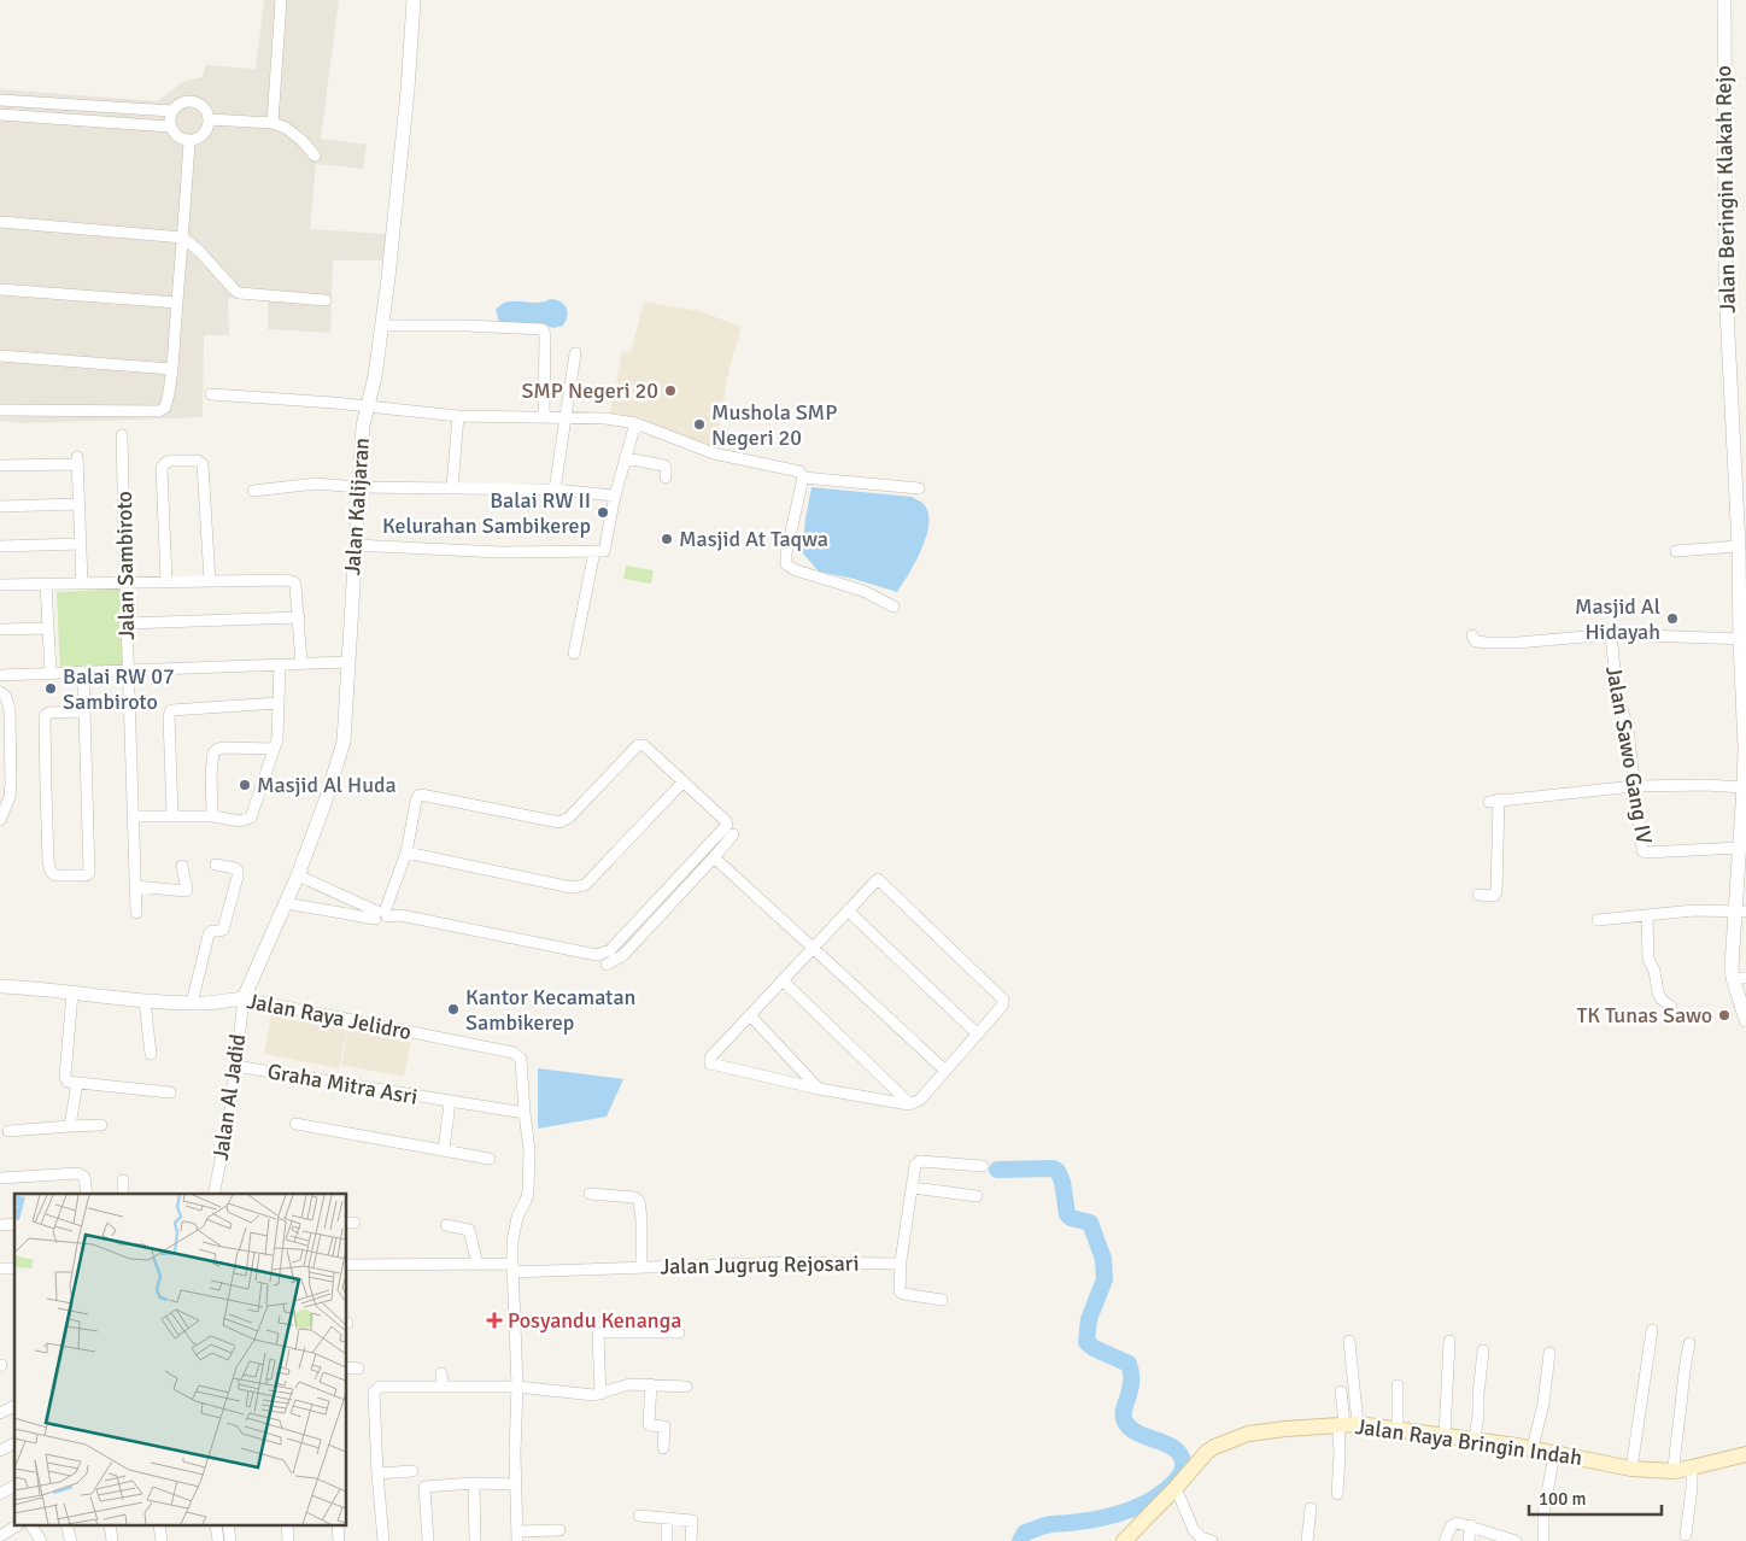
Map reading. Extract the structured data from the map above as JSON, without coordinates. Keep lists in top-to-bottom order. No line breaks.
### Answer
{"streets":{"main road":["Jalan Raya Bringin Indah"],"street":["Jalan Beringin Klakah Rejo","Jalan Kalijaran","Jalan Sambiroto","Jalan Sawo Gang IV","Jalan Raya Jelidro","Graha Mitra Asri","Jalan Al Jadid","Jalan Jugrug Rejosari"]},"crossings":[["Jalan Beringin Klakah Rejo","Jalan Sawo Gang IV"],["Jalan Kalijaran","Jalan Raya Jelidro"],["Jalan Kalijaran","Jalan Al Jadid"],["Jalan Raya Jelidro","Graha Mitra Asri"],["Jalan Raya Jelidro","Jalan Al Jadid"],["Graha Mitra Asri","Jalan Al Jadid"]],"places":{"other":["SMP Negeri 20","Mushola SMP Negeri 20","Balai RW II Kelurahan Sambikerep","Masjid At Taqwa","Masjid Al Hidayah","Balai RW 07 Sambiroto","Masjid Al Huda","Kantor Kecamatan Sambikerep","TK Tunas Sawo"],"health":["Posyandu Kenanga"]},"scale_bar":"100 m"}
